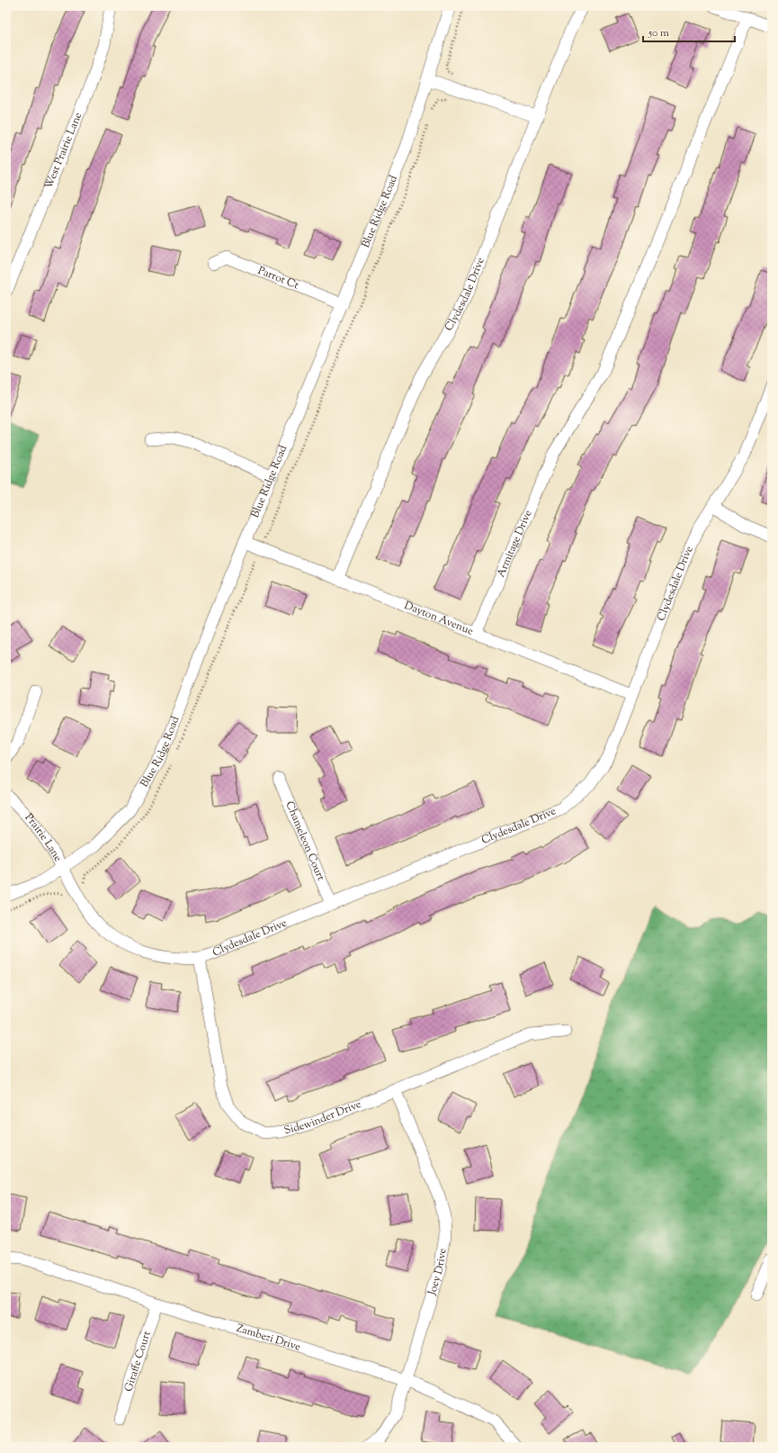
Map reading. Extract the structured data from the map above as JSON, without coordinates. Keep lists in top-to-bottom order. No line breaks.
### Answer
{"streets":{"street":["West Prairie Lane","Blue Ridge Road","Parrot Ct","Clydesdale Drive","Armitage Drive","Dayton Avenue","Prairie Lane","Chameleon Court","Sidewinder Drive","Joey Drive","Zambezi Drive","Giraffe Court"]},"crossings":[["Blue Ridge Road","Parrot Ct"],["Blue Ridge Road","Clydesdale Drive"],["Blue Ridge Road","Dayton Avenue"],["Blue Ridge Road","Prairie Lane"],["Clydesdale Drive","Dayton Avenue"],["Clydesdale Drive","Prairie Lane"],["Clydesdale Drive","Chameleon Court"],["Clydesdale Drive","Sidewinder Drive"],["Armitage Drive","Dayton Avenue"],["Sidewinder Drive","Joey Drive"],["Joey Drive","Zambezi Drive"],["Zambezi Drive","Giraffe Court"]],"scale_bar":"50 m"}
